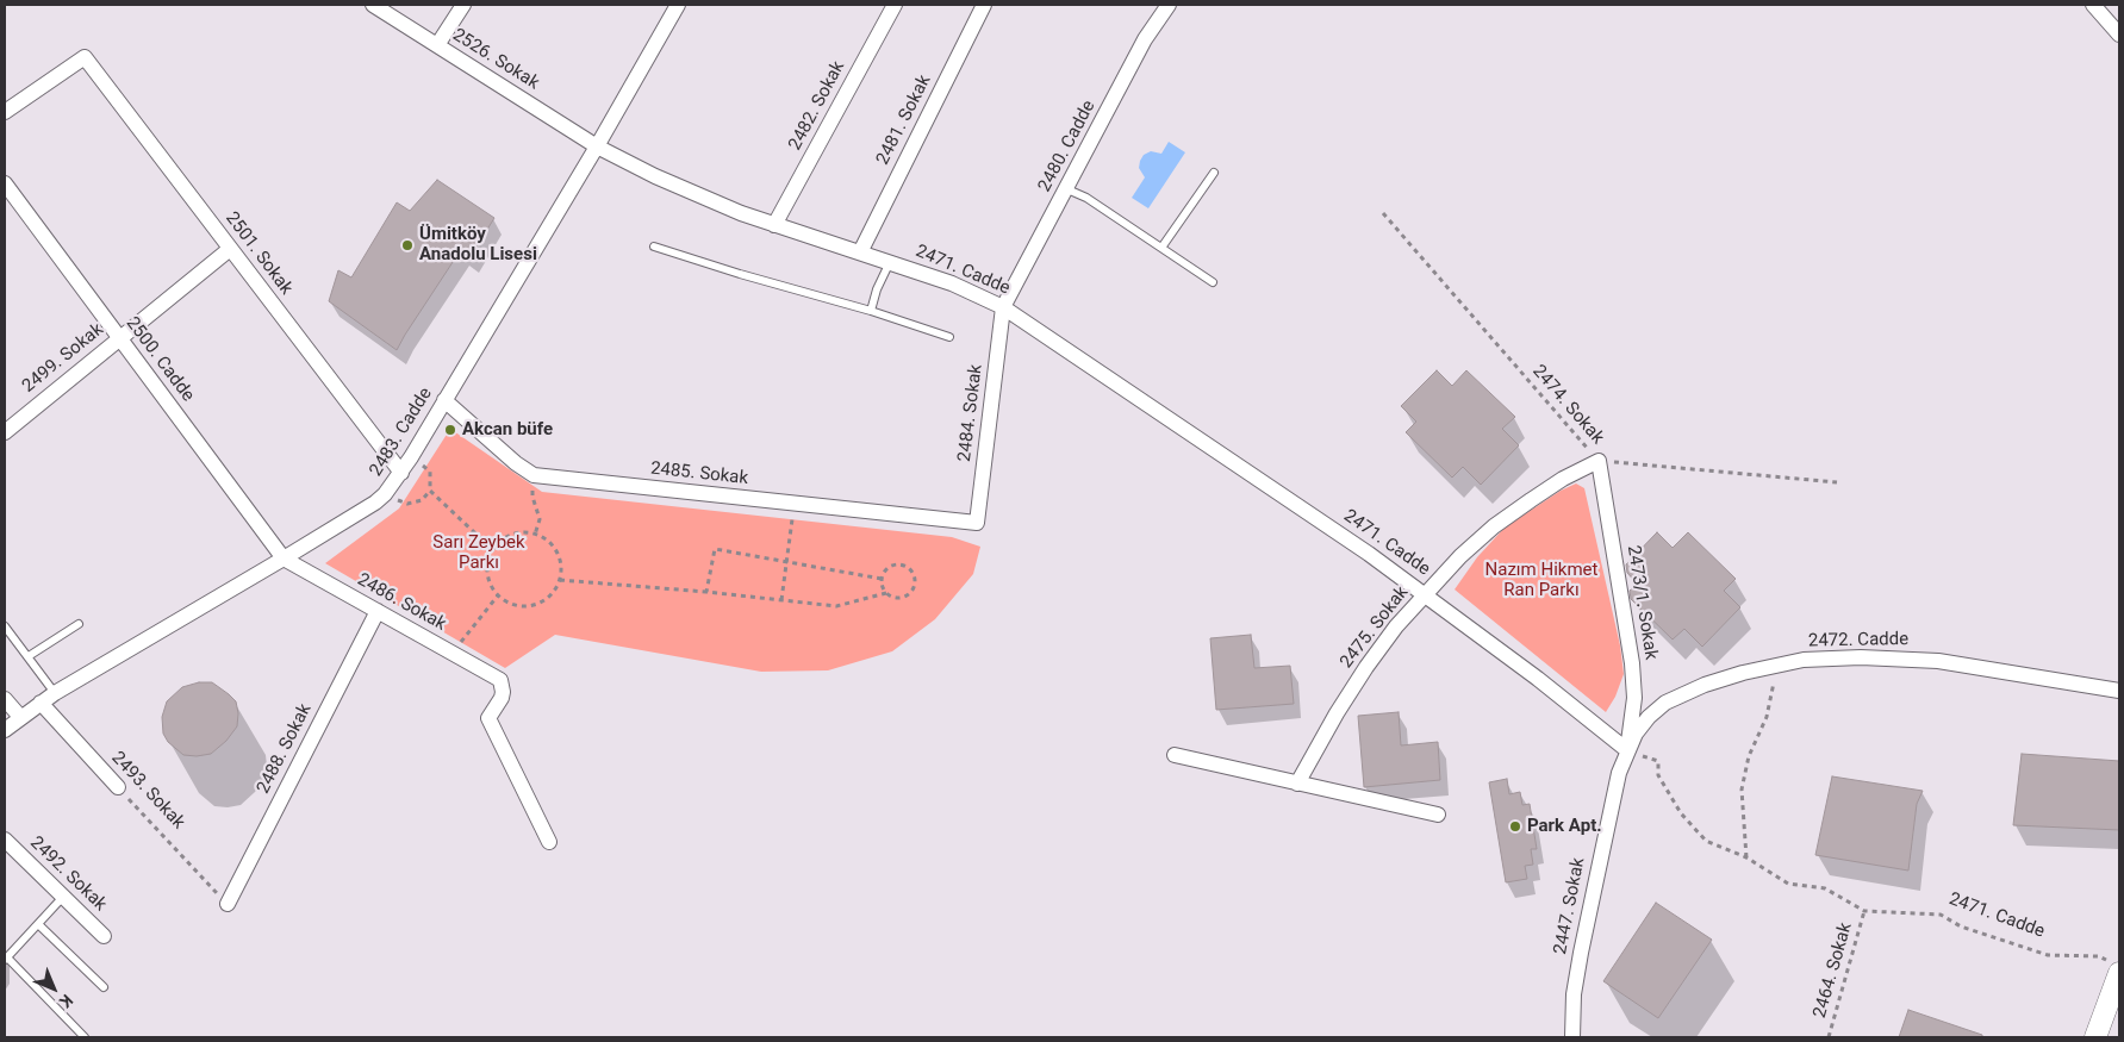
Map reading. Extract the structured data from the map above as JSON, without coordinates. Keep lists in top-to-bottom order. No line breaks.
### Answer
{"streets":{"street":["2526. Sokak","2482. Sokak","2481. Sokak","2480. Cadde","2501. Sokak","2471. Cadde","2499. Sokak","2500. Cadde","2484. Sokak","2483. Cadde","2485. Sokak","2486. Sokak","2473/1. Sokak","2475. Sokak","2472. Cadde","2488. Sokak","2493. Sokak","2492. Sokak","2447. Sokak"],"path":["2474. Sokak","2464. Sokak"]},"crossings":[["2526. Sokak","2471. Cadde"],["2526. Sokak","2483. Cadde"],["2482. Sokak","2471. Cadde"],["2481. Sokak","2471. Cadde"],["2480. Cadde","2471. Cadde"],["2480. Cadde","2484. Sokak"],["2501. Sokak","2499. Sokak"],["2501. Sokak","2483. Cadde"],["2471. Cadde","2484. Sokak"],["2471. Cadde","2483. Cadde"],["2471. Cadde","2473/1. Sokak"],["2471. Cadde","2475. Sokak"],["2471. Cadde","2472. Cadde"],["2471. Cadde","2447. Sokak"],["2471. Cadde","2464. Sokak"],["2499. Sokak","2500. Cadde"],["2500. Cadde","2483. Cadde"],["2500. Cadde","2486. Sokak"],["2474. Sokak","2473/1. Sokak"],["2474. Sokak","2475. Sokak"],["2484. Sokak","2485. Sokak"],["2483. Cadde","2485. Sokak"],["2483. Cadde","2486. Sokak"],["2483. Cadde","2493. Sokak"],["2486. Sokak","2488. Sokak"],["2473/1. Sokak","2475. Sokak"],["2473/1. Sokak","2472. Cadde"],["2473/1. Sokak","2447. Sokak"],["2472. Cadde","2447. Sokak"],["2488. Sokak","2493. Sokak"]],"parks":["Sarı Zeybek Parkı","Nazım Hikmet Ran Parkı"],"places":["Ümitköy Anadolu Lisesi","Akcan büfe","Park Apt."],"north":"bottom right"}
